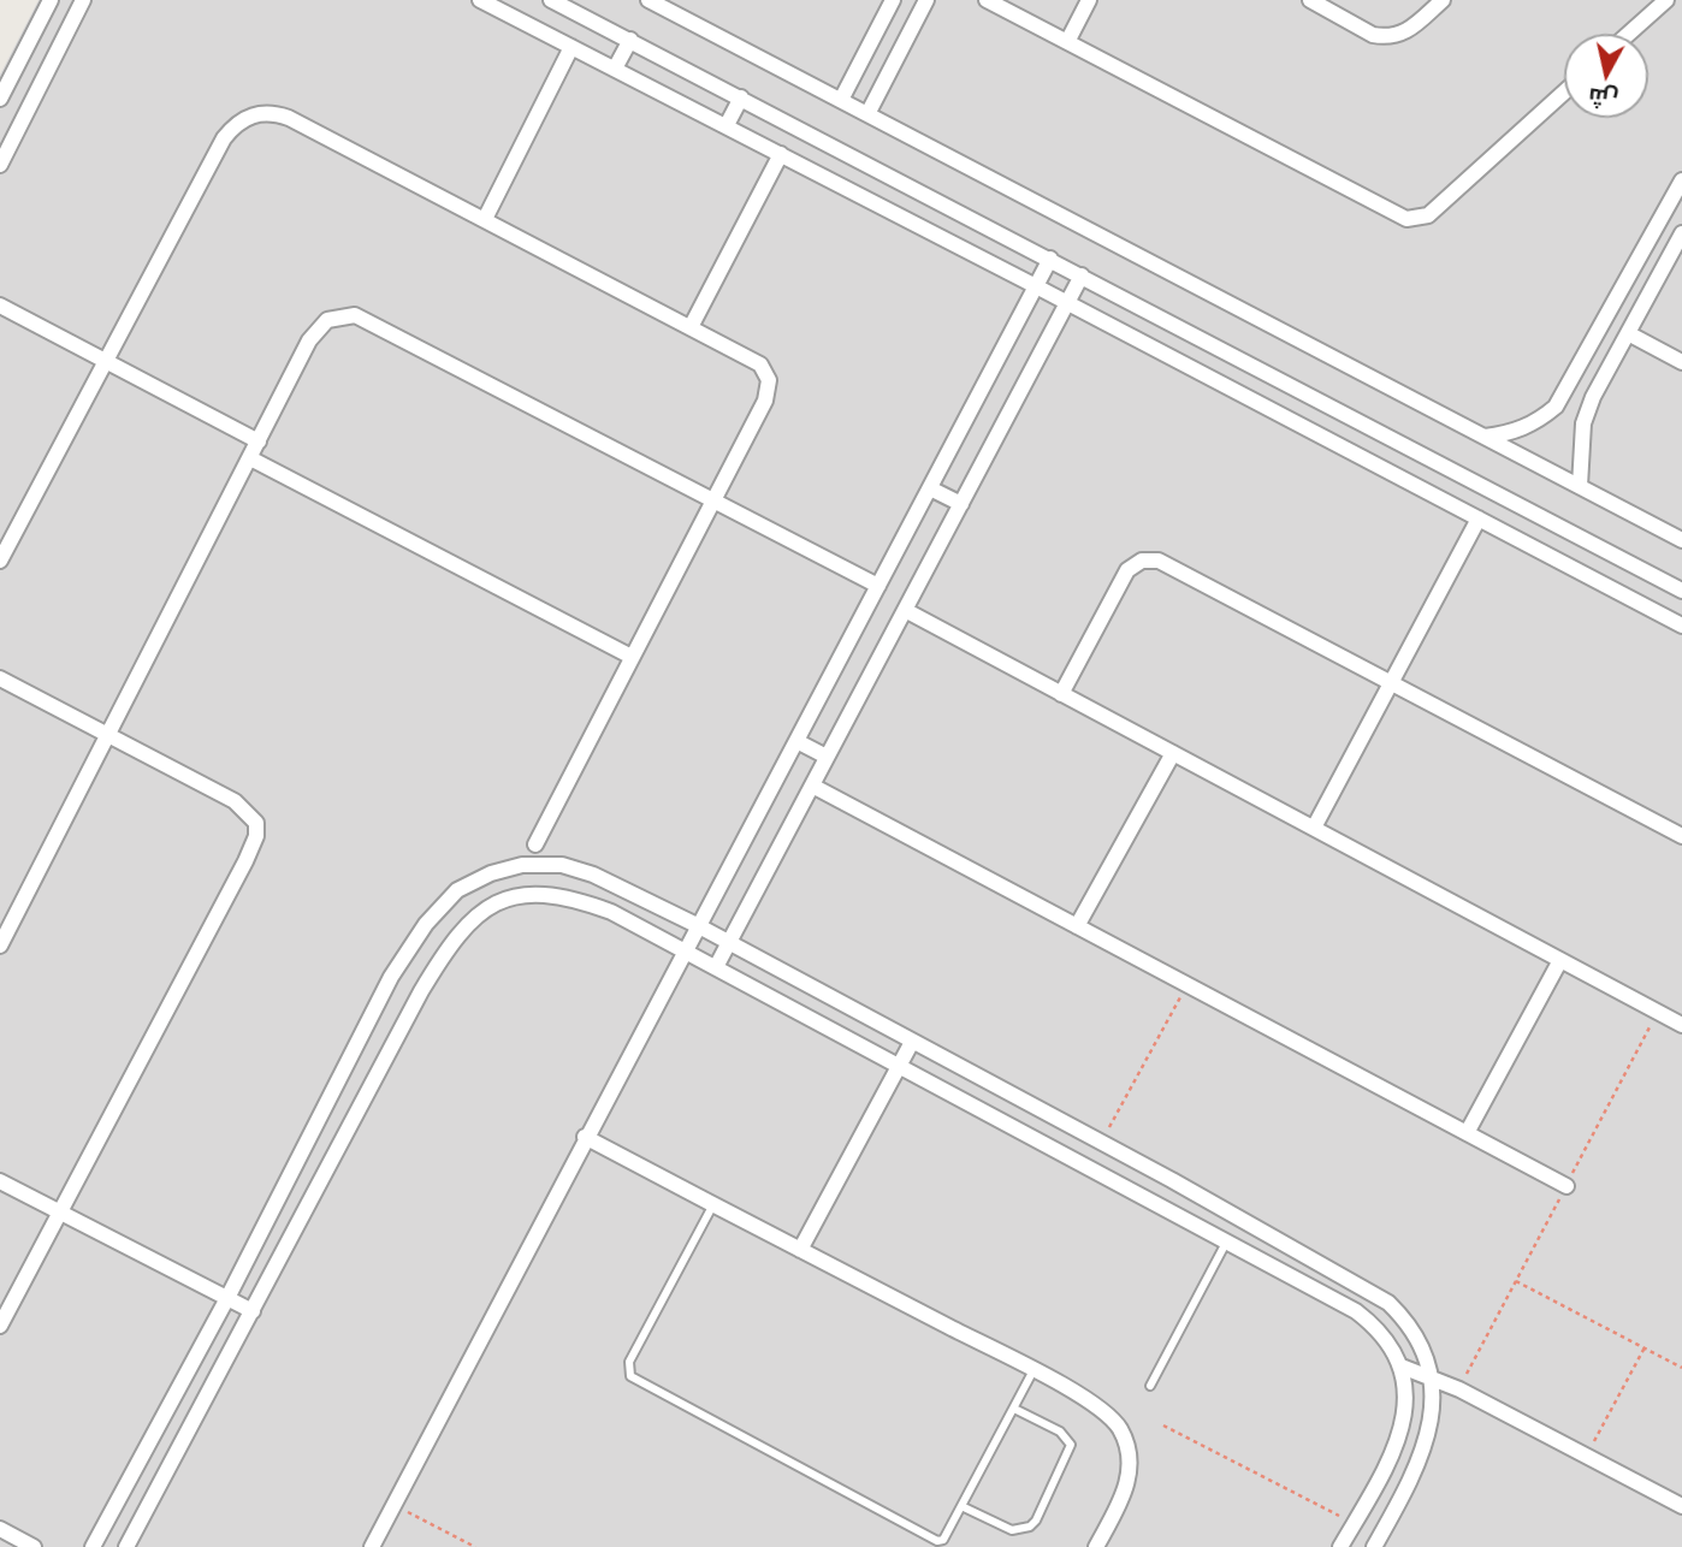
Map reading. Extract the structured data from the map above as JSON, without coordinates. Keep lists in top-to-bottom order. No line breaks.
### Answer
{"north":"bottom"}
